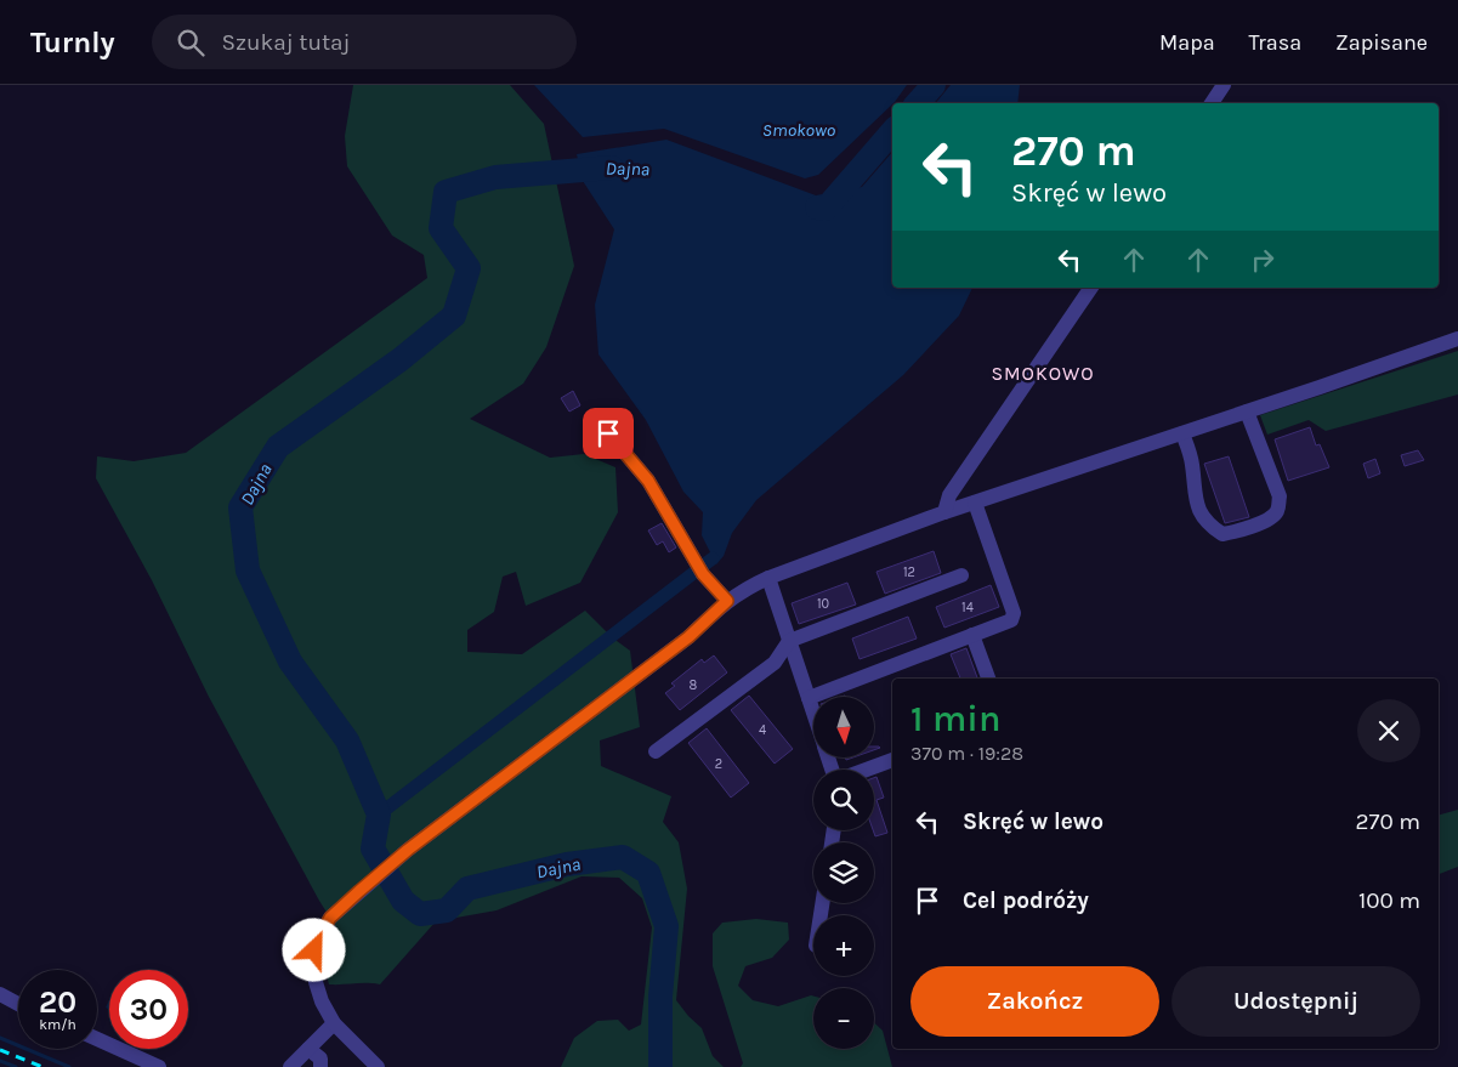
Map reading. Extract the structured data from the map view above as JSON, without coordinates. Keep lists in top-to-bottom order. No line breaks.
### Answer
{"districts":["SMOKOWO"],"water":["Smokowo","Dajna"],"house_numbers":["12","10","14","8","4","2"],"north":"bottom","page":{"header":"Turnly","search":"Szukaj tutaj","nav":["Mapa","Trasa","Zapisane"],"turn":["270 m","Skręć w lewo"],"heading":["1 min","370 m · 19:28"],"map_buttons":["+","−"],"list":[{"name":"Skręć w lewo","value":"270 m"},{"name":"Cel podróży","value":"100 m"}],"buttons":["Zakończ","Udostępnij"],"speed":"20 km/h","limit":"30"}}
